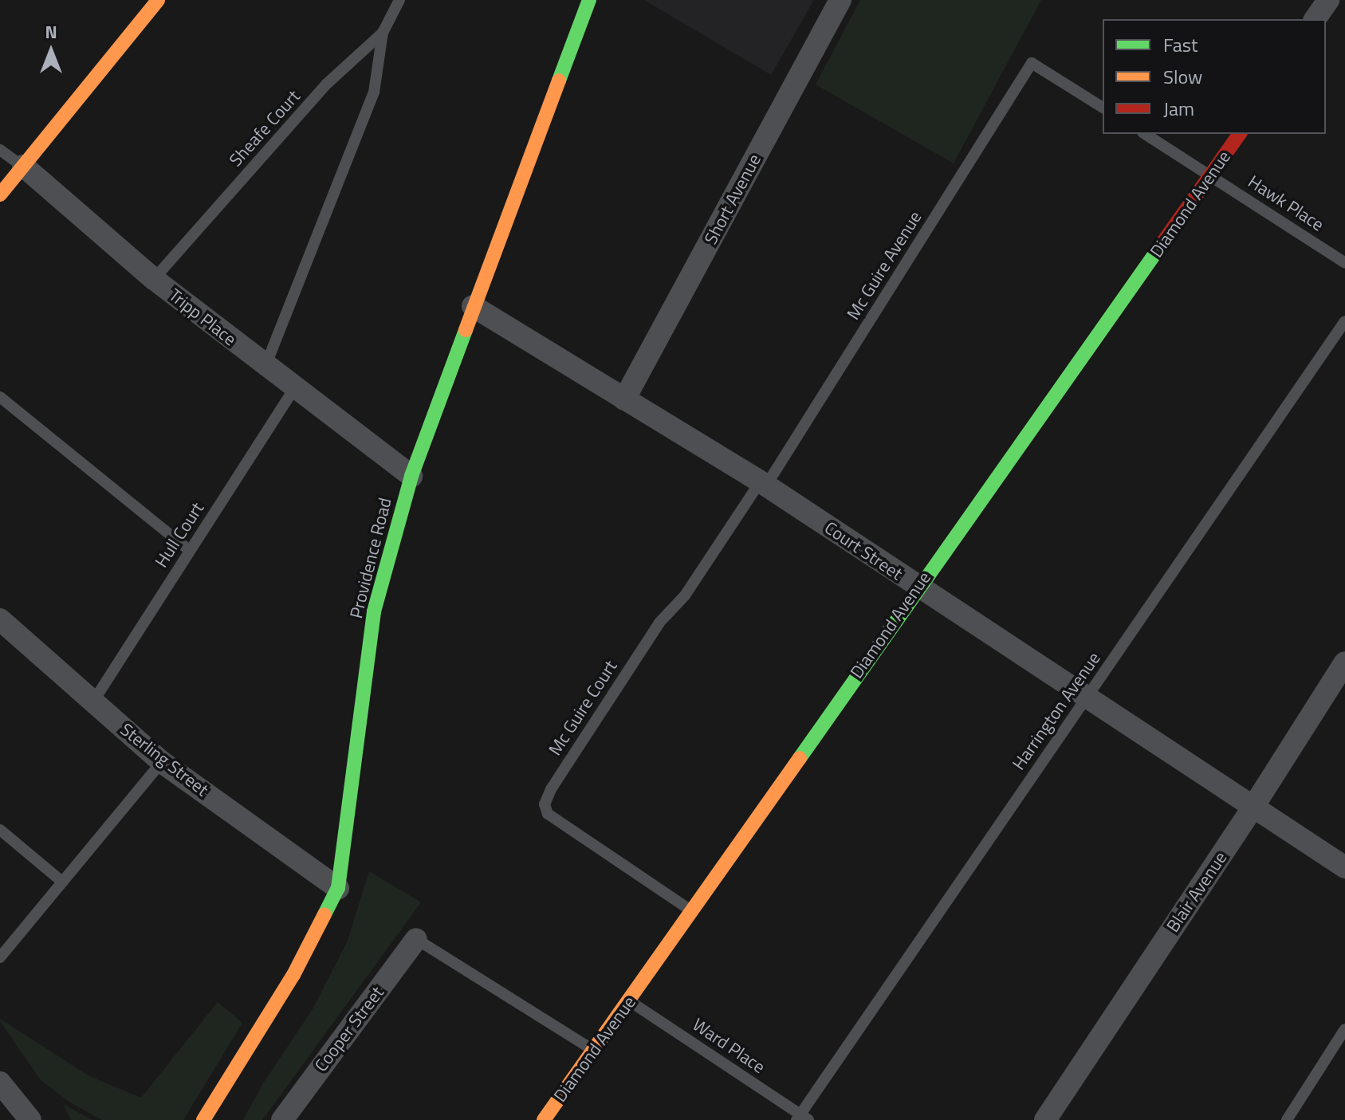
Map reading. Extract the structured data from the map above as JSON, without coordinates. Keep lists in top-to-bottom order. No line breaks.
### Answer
{"streets":{"main road":["Diamond Avenue","Providence Road"],"street":["Short Avenue","Tripp Place","Court Street","Sterling Street","Blair Avenue","Cooper Street"],"lane":["Sheafe Court","Hawk Place","Mc Guire Avenue","Hull Court","Mc Guire Court","Harrington Avenue","Ward Place"]},"crossings":[["Sheafe Court","Tripp Place"],["Short Avenue","Court Street"],["Hawk Place","Diamond Avenue"],["Diamond Avenue","Court Street"],["Diamond Avenue","Mc Guire Court"],["Diamond Avenue","Ward Place"],["Mc Guire Avenue","Court Street"],["Mc Guire Avenue","Mc Guire Court"],["Tripp Place","Hull Court"],["Tripp Place","Providence Road"],["Hull Court","Sterling Street"],["Court Street","Providence Road"],["Court Street","Mc Guire Court"],["Court Street","Harrington Avenue"],["Court Street","Blair Avenue"],["Providence Road","Sterling Street"],["Harrington Avenue","Ward Place"]],"legend":["Fast","Slow","Jam"],"north":"top"}
